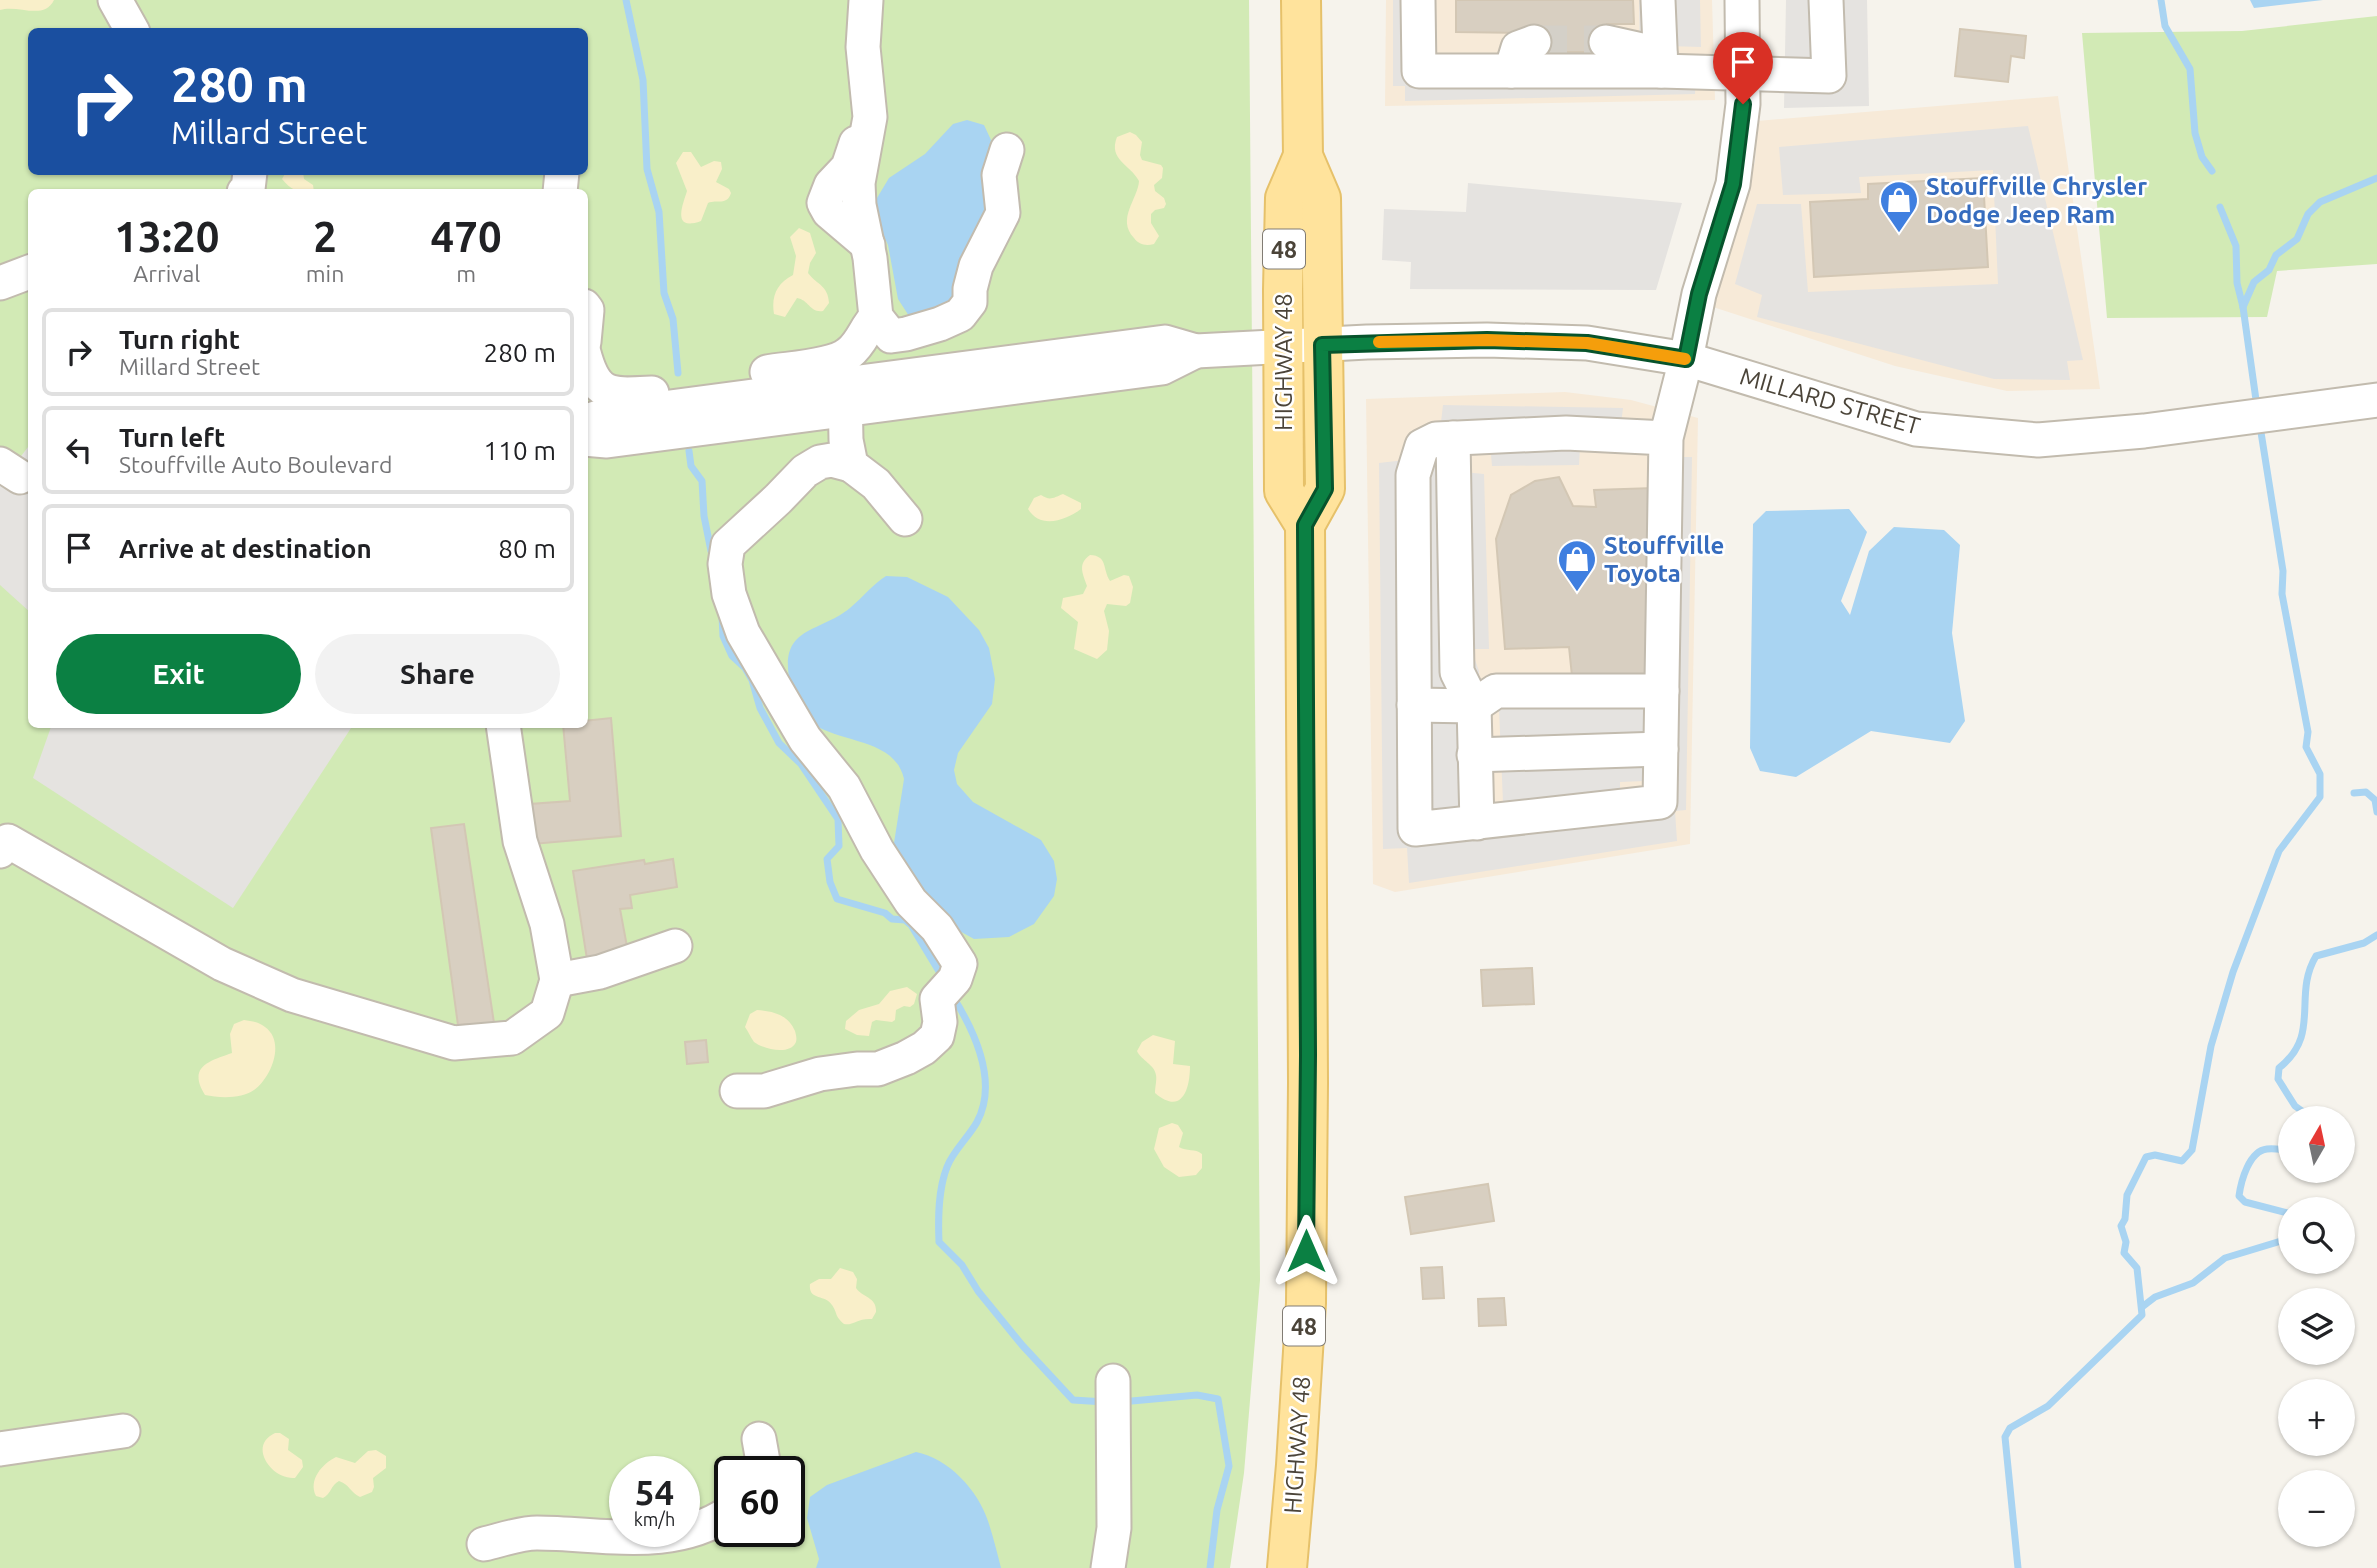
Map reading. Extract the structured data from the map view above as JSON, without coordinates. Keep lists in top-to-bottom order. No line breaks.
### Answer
{"streets":{"main road":["48","HIGHWAY 48"],"street":["MILLARD STREET"]},"crossings":[["HIGHWAY 48","MILLARD STREET"]],"places":{"shop":["Stouffville Chrysler Dodge Jeep Ram","Stouffville Toyota"]},"north":"top","page":{"turn":["280 m","Millard Street"],"eta":["13:20","Arrival","2","min","470","m"],"list":[{"name":"Turn right","note":"Millard Street","value":"280 m"},{"name":"Turn left","note":"Stouffville Auto Boulevard","value":"110 m"},{"name":"Arrive at destination","value":"80 m"}],"buttons":["Exit","Share"],"map_buttons":["+","−"],"speed":"54 km/h","limit":"60"}}
